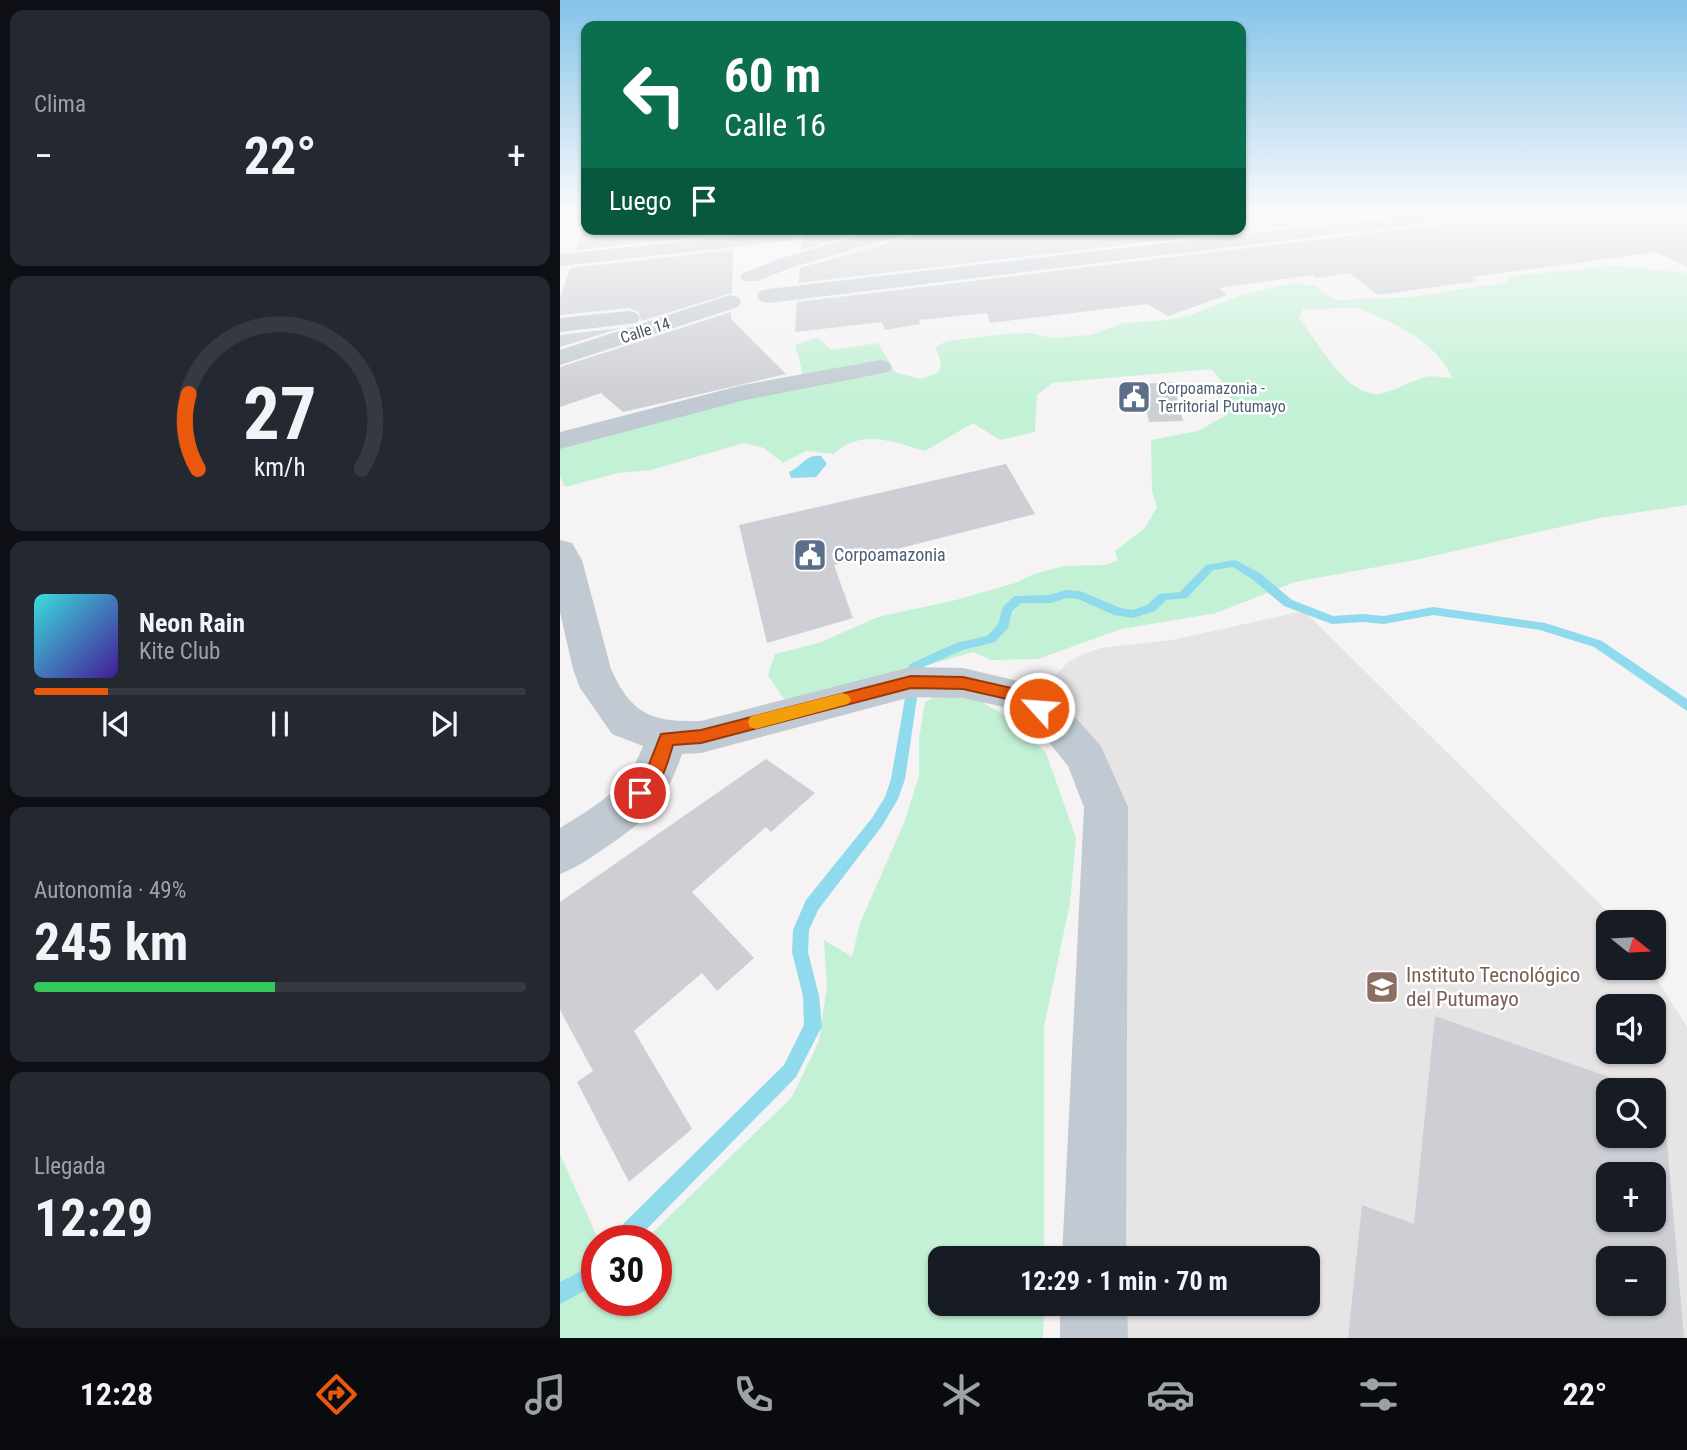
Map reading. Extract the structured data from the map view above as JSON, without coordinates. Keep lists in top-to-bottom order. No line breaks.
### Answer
{"streets":{"street":["Calle 14"]},"places":{"public building":["Corpoamazonia - Territorial Putumayo","Corpoamazonia"],"school or university":["Instituto Tecnológico del Putumayo"]},"north":"right","page":{"tile":["Clima",["Autonomía · 49%","245 km"],["Llegada","12:29"]],"turn":["60 m","Calle 16"],"heat":["−","22°","+"],"then":"Luego","song":["Neon Rain","Kite Club"],"map_buttons":["+","−"],"limit":"30","trip":"12:29 · 1 min · 70 m","tabs":["12:28","22°"],"gauge":["27","km/h"]}}
